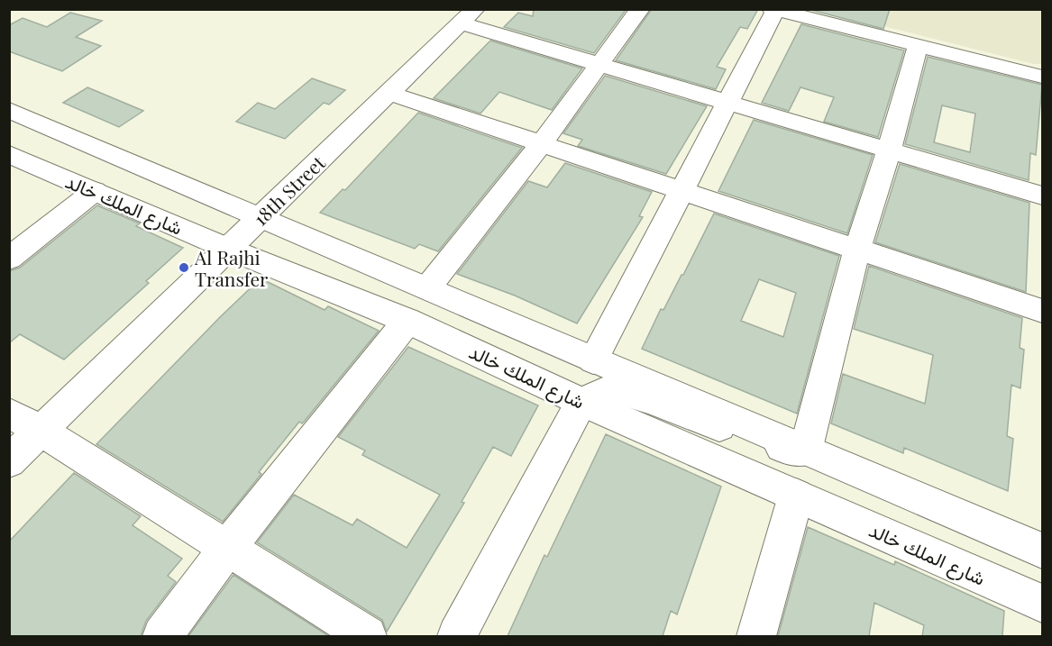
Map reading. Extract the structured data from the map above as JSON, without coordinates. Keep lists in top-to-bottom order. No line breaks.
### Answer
{"streets":{"street":["18th Street","شارع الملك خالد"]},"crossings":[["18th Street","شارع الملك خالد"]],"places":["Al Rajhi Transfer"]}
